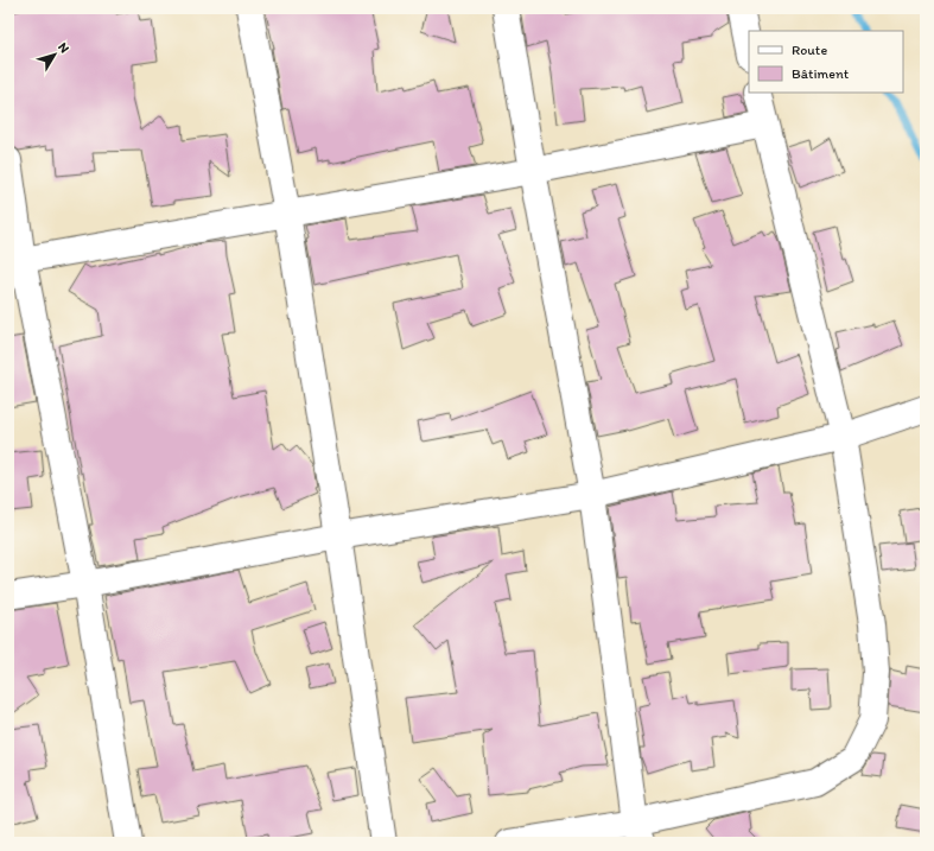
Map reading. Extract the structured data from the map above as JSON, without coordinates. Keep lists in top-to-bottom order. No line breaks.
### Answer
{"legend":["Route","Bâtiment"],"north":"top right"}
